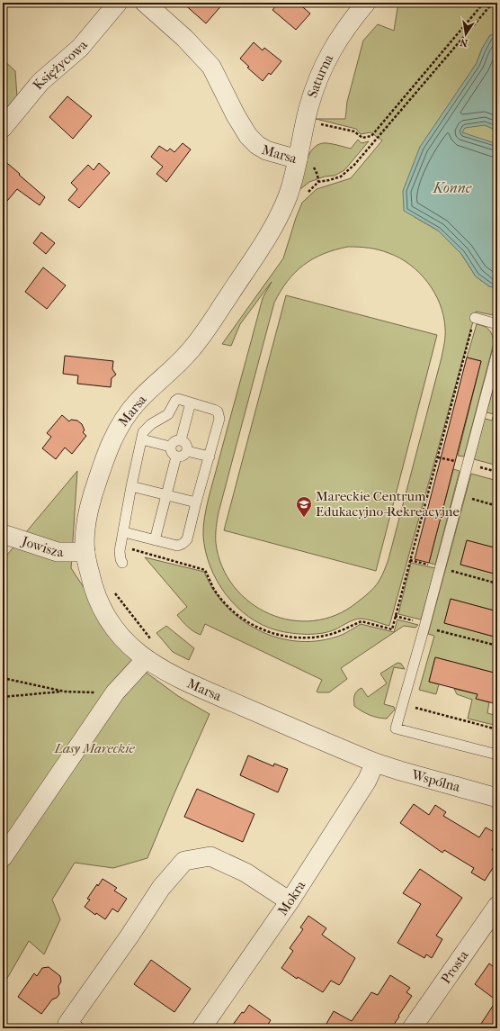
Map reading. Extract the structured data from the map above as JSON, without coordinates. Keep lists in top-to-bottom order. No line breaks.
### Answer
{"streets":{"street":["Księżycowa","Saturna","Marsa","Jowisza","Wspólna","Mokra","Prosta"]},"crossings":[["Saturna","Marsa"],["Marsa","Jowisza"],["Marsa","Wspólna"],["Marsa","Mokra"],["Wspólna","Mokra"]],"water":["Konne"],"parks":["Lasy Mareckie"],"places":{"school or university":["Mareckie Centrum Edukacyjno-Rekreacyjne"]},"north":"bottom"}
